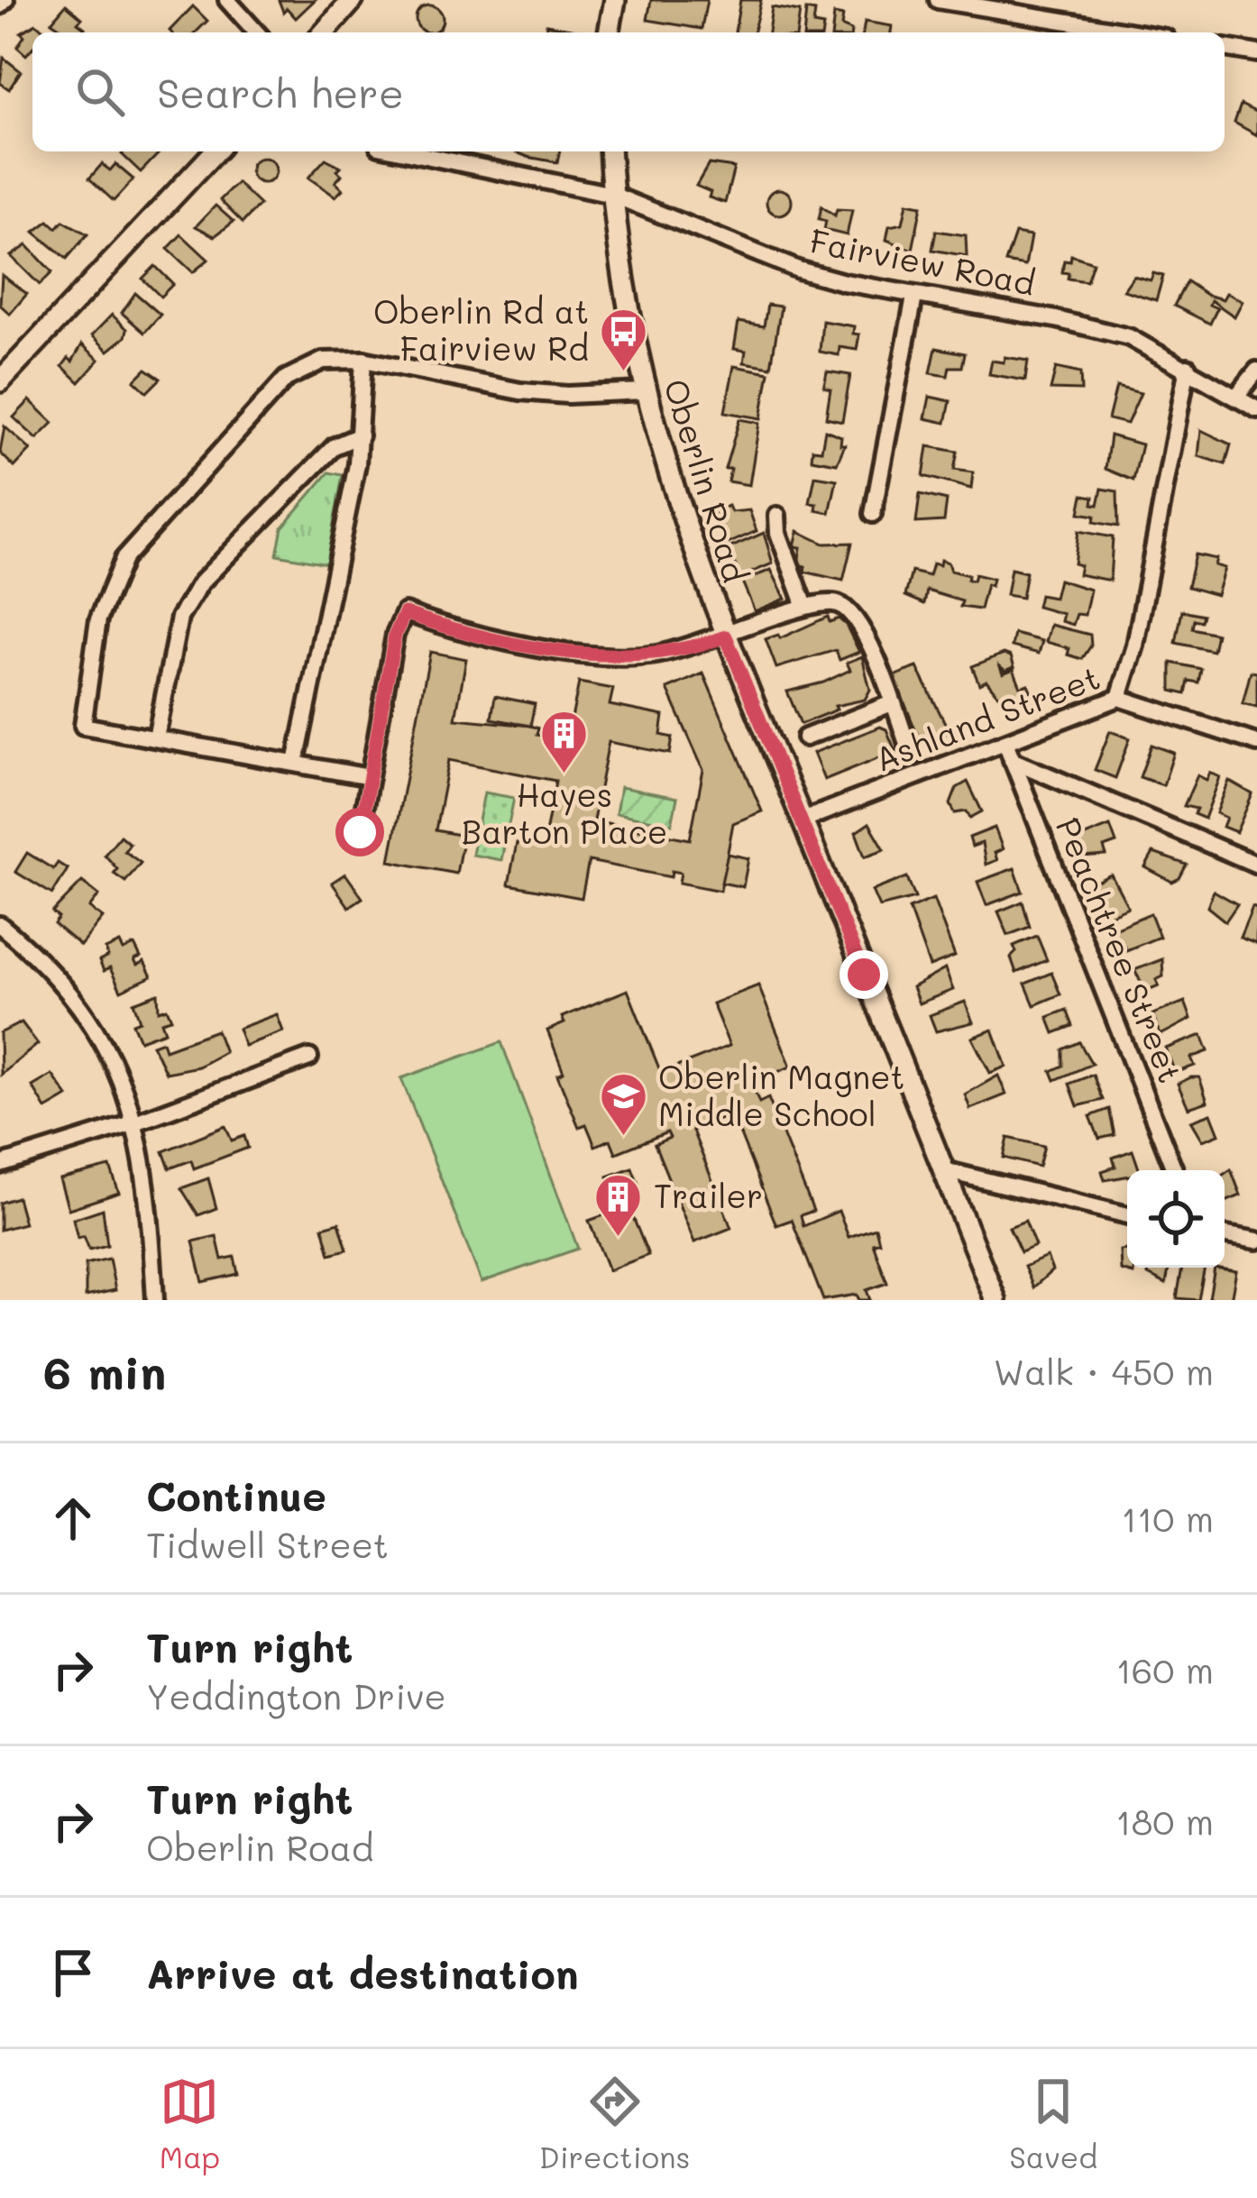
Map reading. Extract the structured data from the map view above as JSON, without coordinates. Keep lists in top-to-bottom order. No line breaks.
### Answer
{"streets":{"main road":["Oberlin Road"],"street":["Fairview Road","Ashland Street","Peachtree Street"]},"crossings":[["Fairview Road","Oberlin Road"],["Oberlin Road","Ashland Street"],["Ashland Street","Peachtree Street"]],"places":{"bus stop":["Oberlin Rd at Fairview Rd"],"building":["Hayes Barton Place","Trailer"],"school or university":["Oberlin Magnet Middle School"]},"page":{"search":"Search here","heading":["6 min","Walk · 450 m"],"list":[["Continue","Tidwell Street","110 m"],["Turn right","Yeddington Drive","160 m"],["Turn right","Oberlin Road","180 m"],"Arrive at destination"],"nav":["Map","Directions","Saved"]}}
